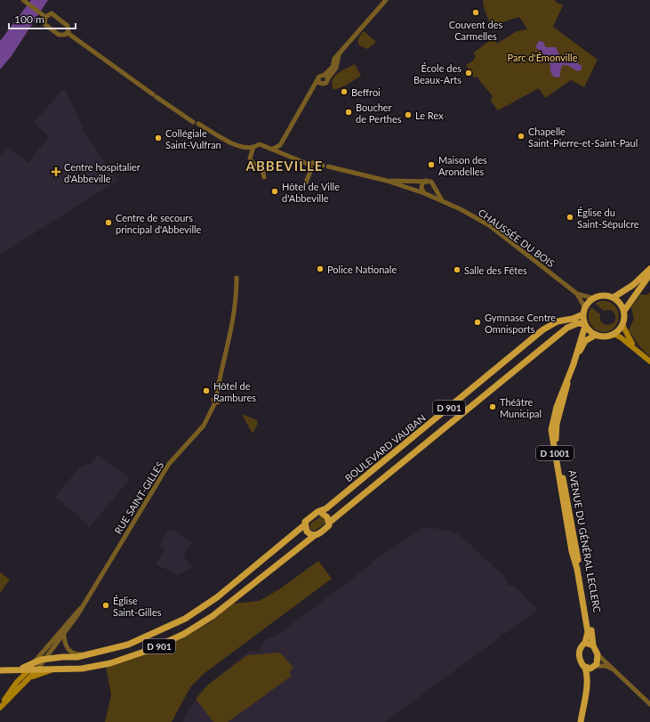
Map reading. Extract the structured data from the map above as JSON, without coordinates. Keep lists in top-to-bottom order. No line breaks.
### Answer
{"streets":{"main road":["D 901","BOULEVARD VAUBAN","D 1001","RUE SAINT-GILLES","AVENUE DU GÉNÉRAL LECLERC"],"street":["CHAUSSÉE DU BOIS"]},"crossings":[["CHAUSSÉE DU BOIS","D 901"],["CHAUSSÉE DU BOIS","BOULEVARD VAUBAN"],["CHAUSSÉE DU BOIS","AVENUE DU GÉNÉRAL LECLERC"],["D 901","BOULEVARD VAUBAN"],["D 901","RUE SAINT-GILLES"],["D 901","AVENUE DU GÉNÉRAL LECLERC"],["BOULEVARD VAUBAN","AVENUE DU GÉNÉRAL LECLERC"]],"districts":["ABBEVILLE"],"parks":["Parc d'Émonville"],"places":{"other":["Couvent des Carmelles","École des Beaux-Arts","Beffroi","Boucher de Perthes","Le Rex","Chapelle Saint-Pierre-et-Saint-Paul","Collégiale Saint-Vulfran","Maison des Arondelles","Hôtel de Ville d'Abbeville","Église du Saint-Sépulcre","Centre de secours principal d'Abbeville","Police Nationale","Salle des Fêtes","Gymnase Centre Omnisports","Hôtel de Rambures","Théâtre Municipal","Église Saint-Gilles"],"health":["Centre hospitalier d'Abbeville"]},"scale_bar":"100 m"}
